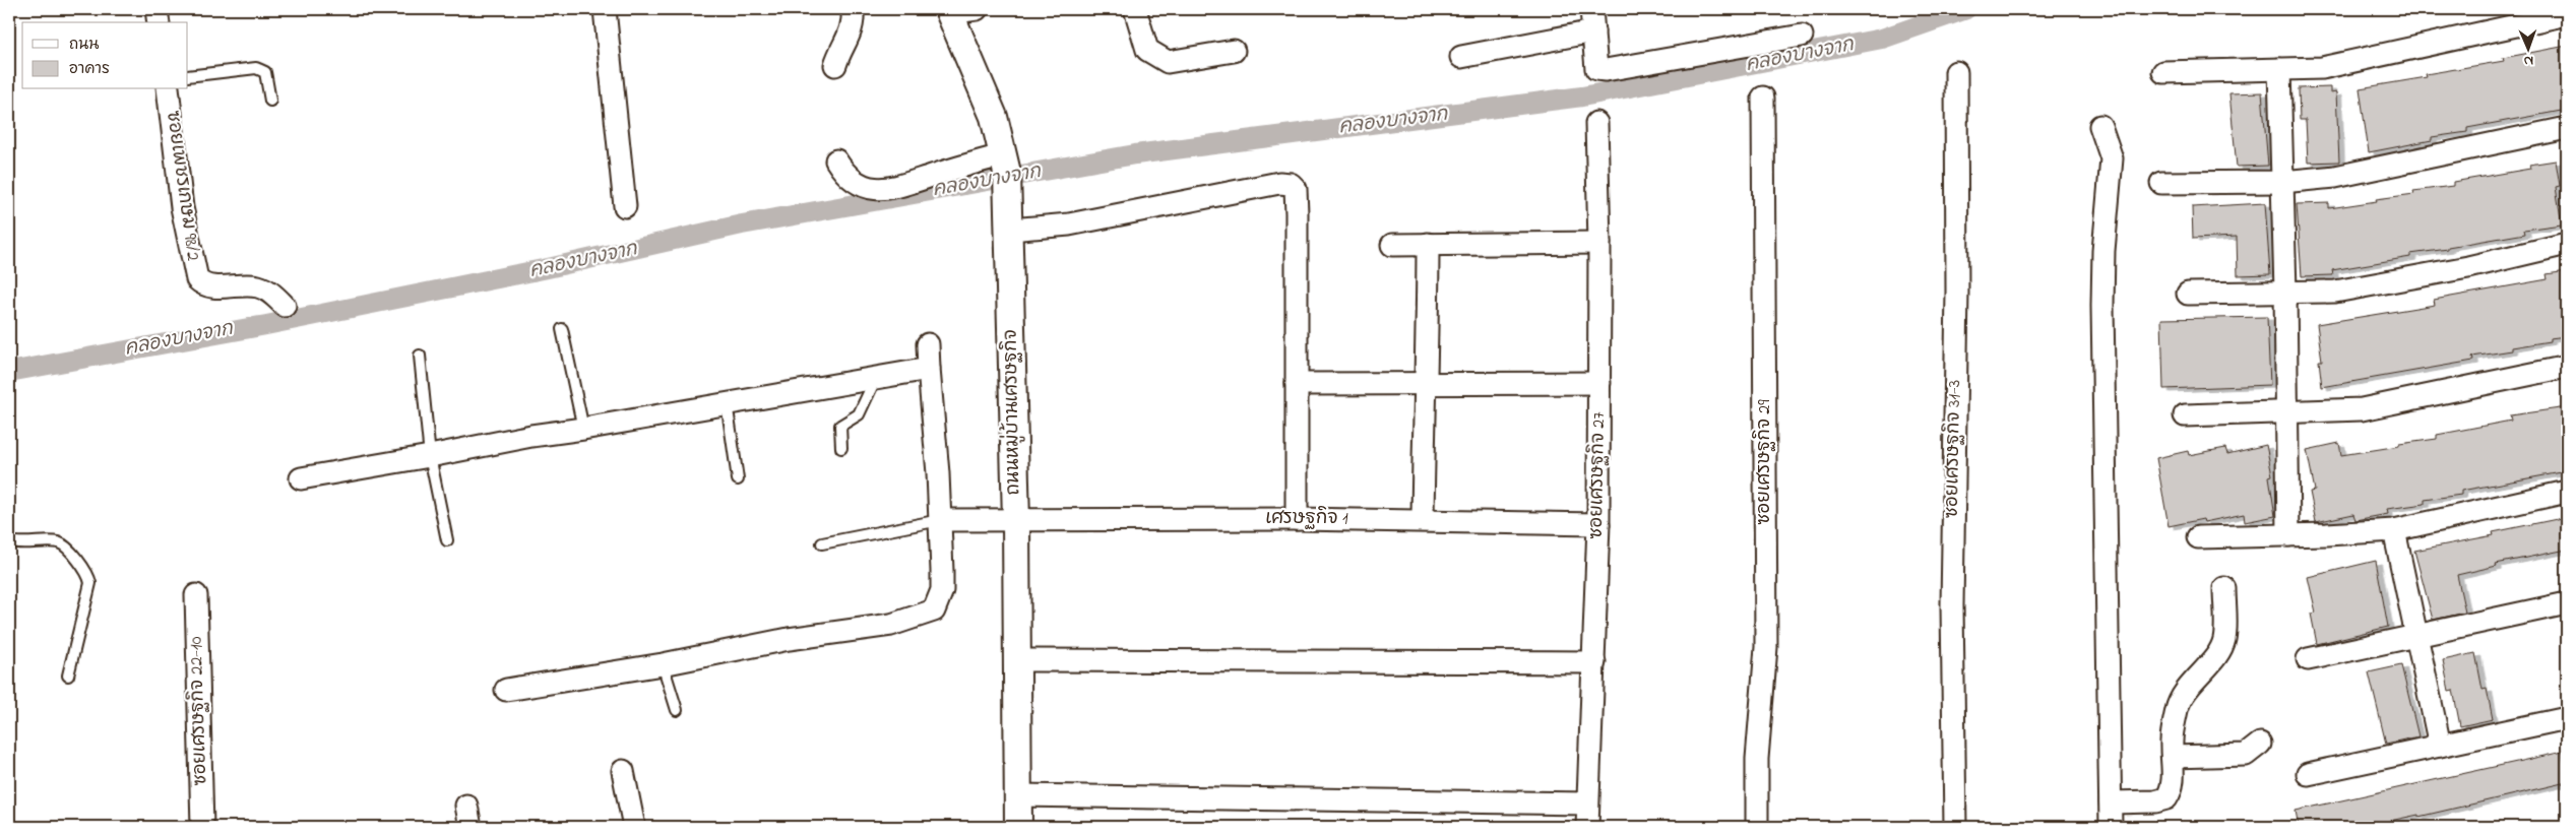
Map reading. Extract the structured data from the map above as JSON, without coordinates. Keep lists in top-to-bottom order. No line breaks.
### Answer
{"streets":{"street":["ซอยเพชรเกษม 98/2","ถนนหมู่บ้านเศรษฐกิจ","ซอยเศรษฐกิจ 31-3","ซอยเศรษฐกิจ 29","ซอยเศรษฐกิจ 27","เศรษฐกิจ 1","ซอยเศรษฐกิจ 22-10"]},"crossings":[["ถนนหมู่บ้านเศรษฐกิจ","เศรษฐกิจ 1"],["ซอยเศรษฐกิจ 27","เศรษฐกิจ 1"]],"water":["คลองบางจาก"],"legend":["ถนน","อาคาร"],"north":"bottom"}
